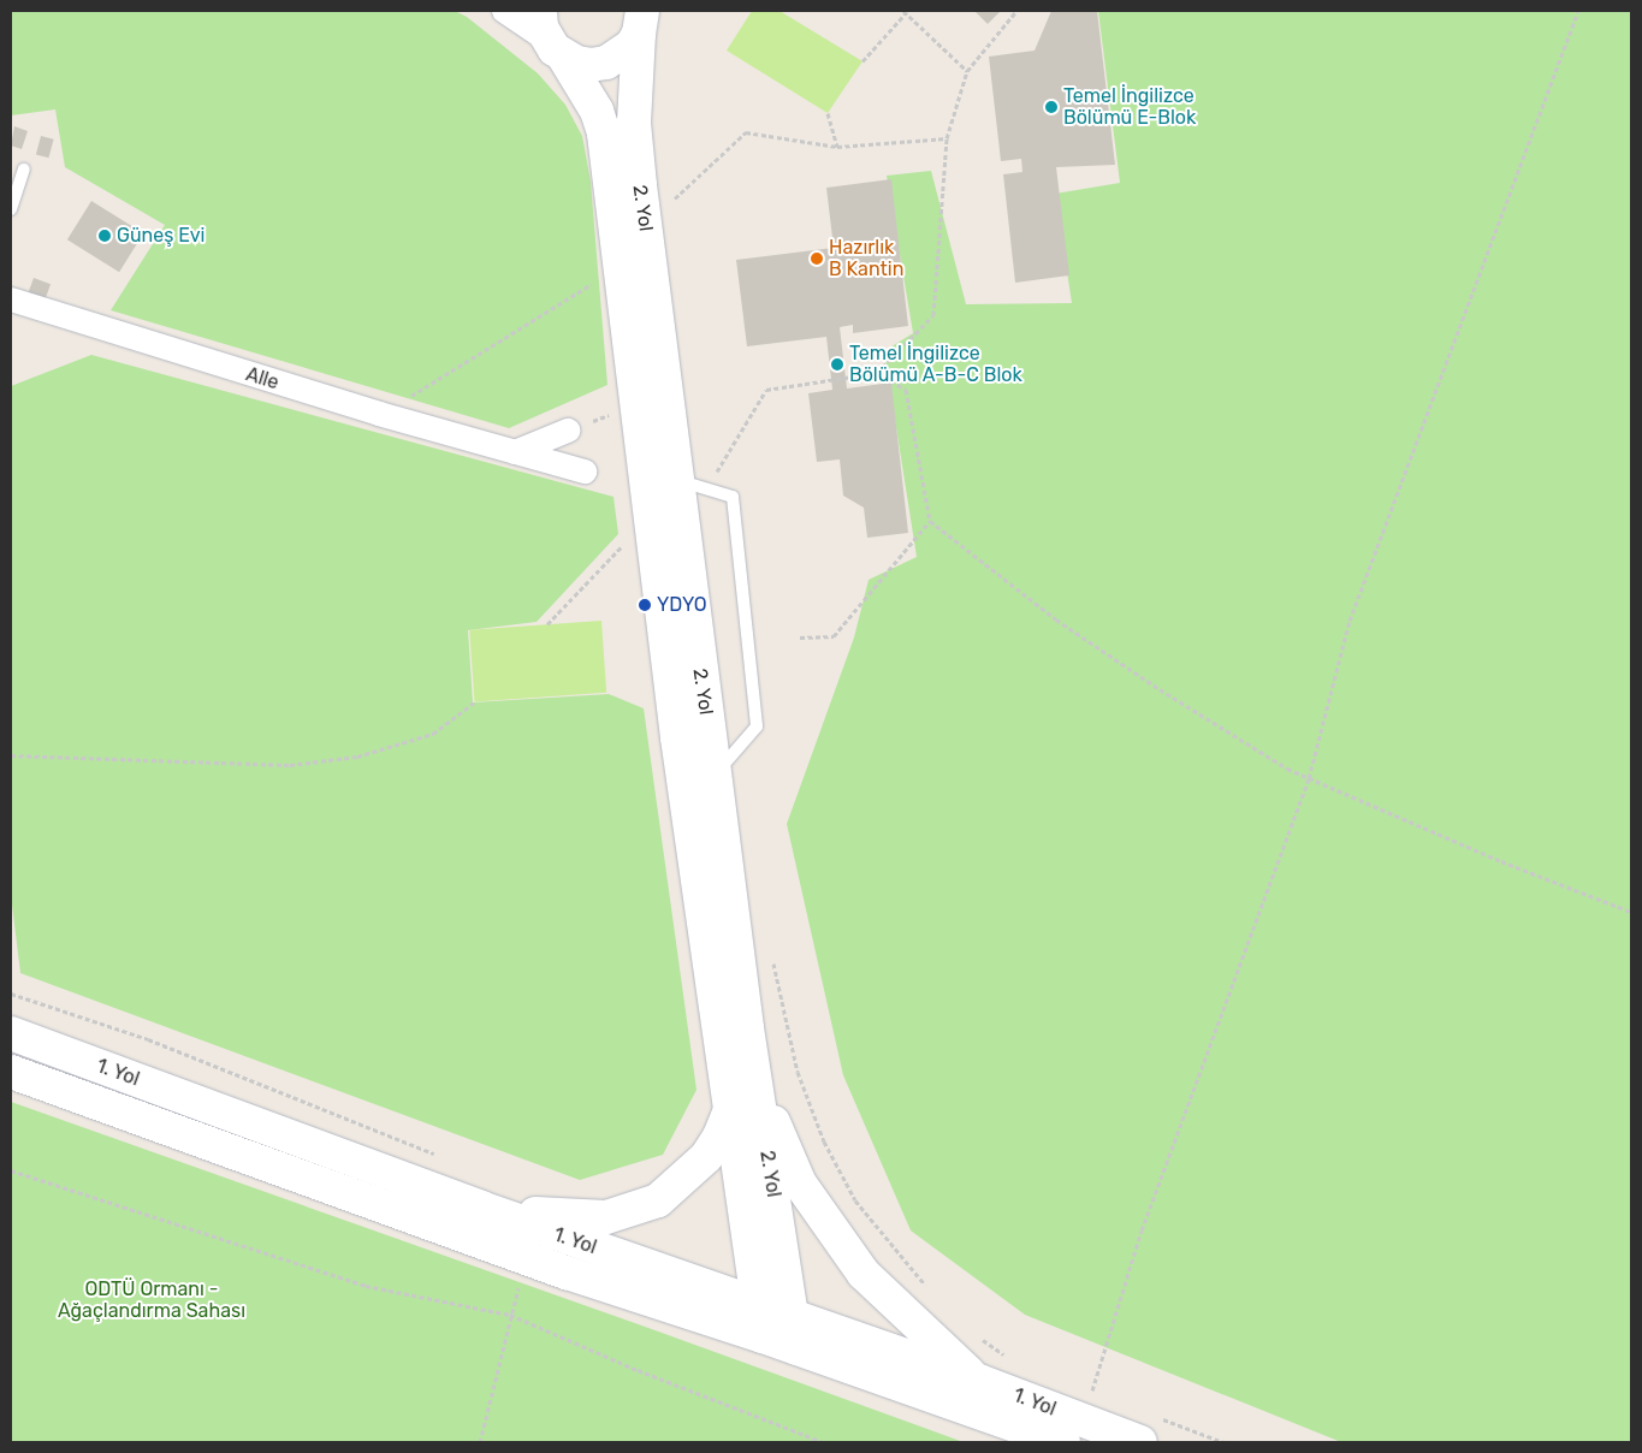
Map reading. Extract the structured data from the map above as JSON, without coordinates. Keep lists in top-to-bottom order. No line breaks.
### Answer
{"streets":{"street":["2. Yol","Alle","1. Yol"]},"crossings":[["2. Yol","1. Yol"]],"parks":["ODTÜ Ormanı - Ağaçlandırma Sahası"],"places":["Temel İngilizce Bölümü E-Blok","Güneş Evi","Hazırlık B Kantin","Temel İngilizce Bölümü A-B-C Blok","YDYO"]}
